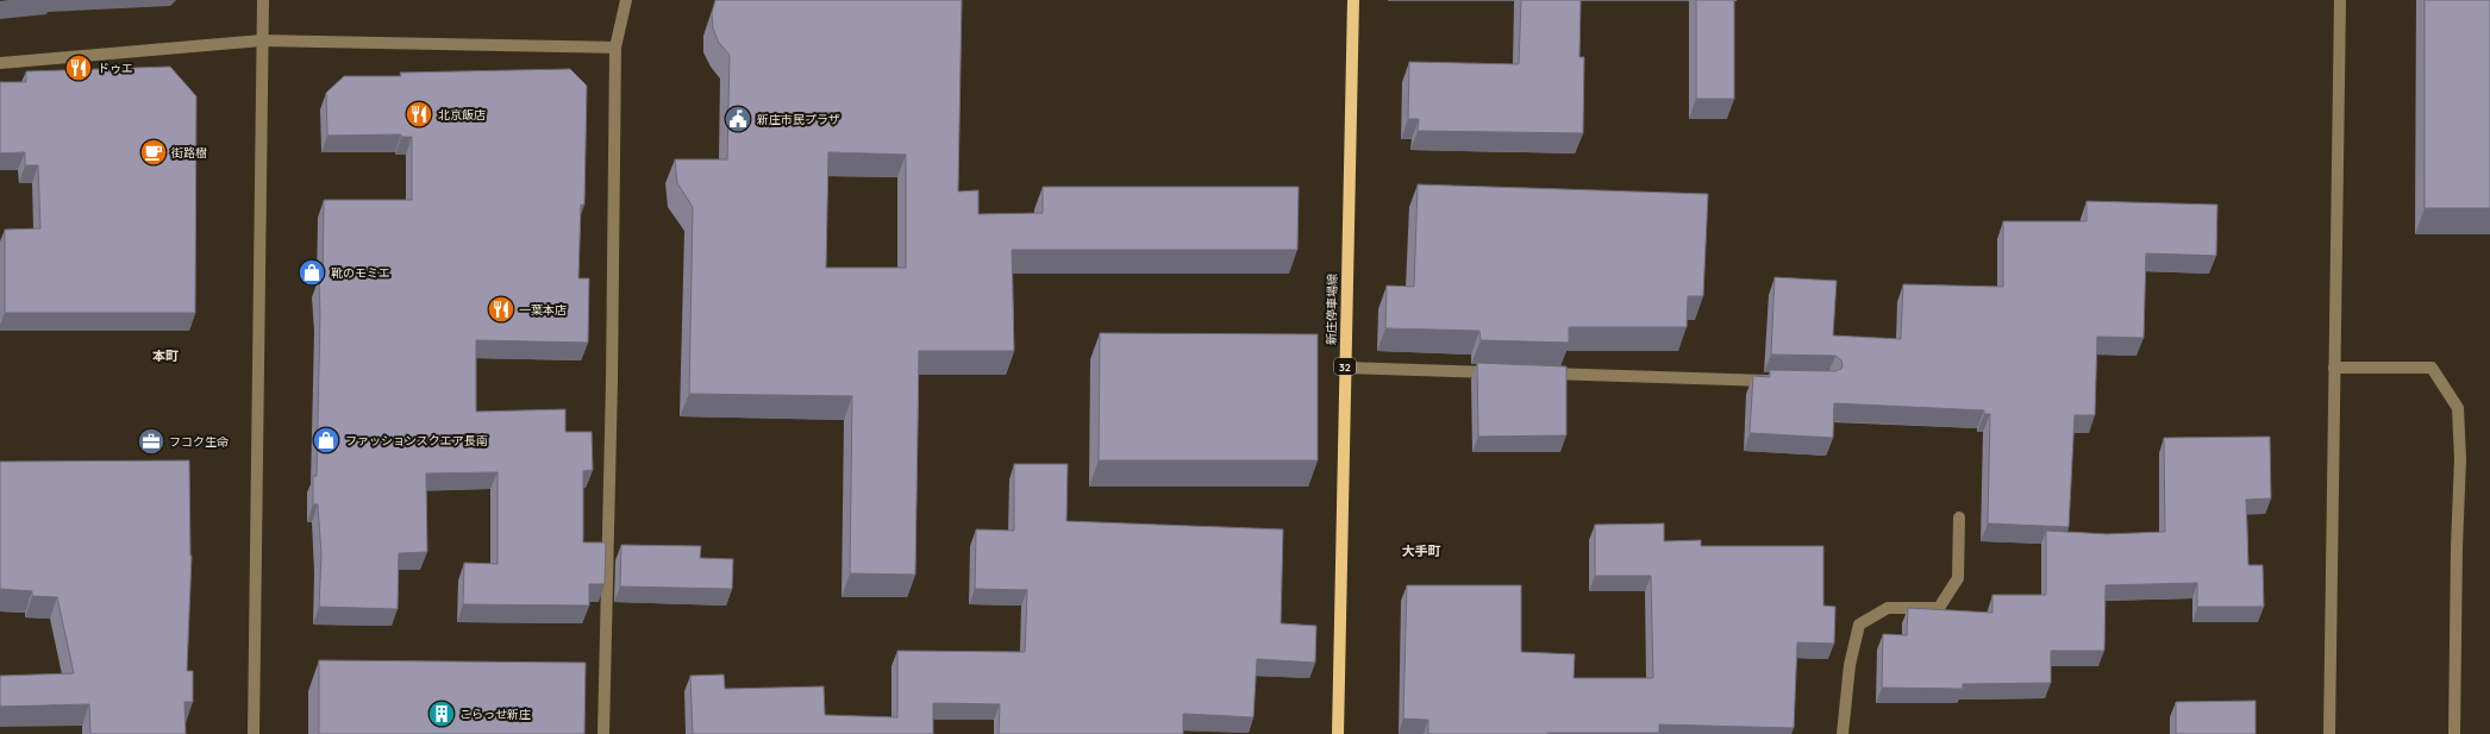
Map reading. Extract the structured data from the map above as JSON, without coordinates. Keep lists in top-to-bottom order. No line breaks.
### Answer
{"streets":{"main road":["新庄停車場線","32"]},"districts":["本町","大手町"],"places":{"restaurant":["ドゥエ","北京飯店","一葉本店"],"public building":["新庄市民プラザ"],"cafe":["街路樹"],"shop":["靴のモミエ","ファッションスクエア長南"],"office":["フコク生命"],"building":["こらっせ新庄"]}}
